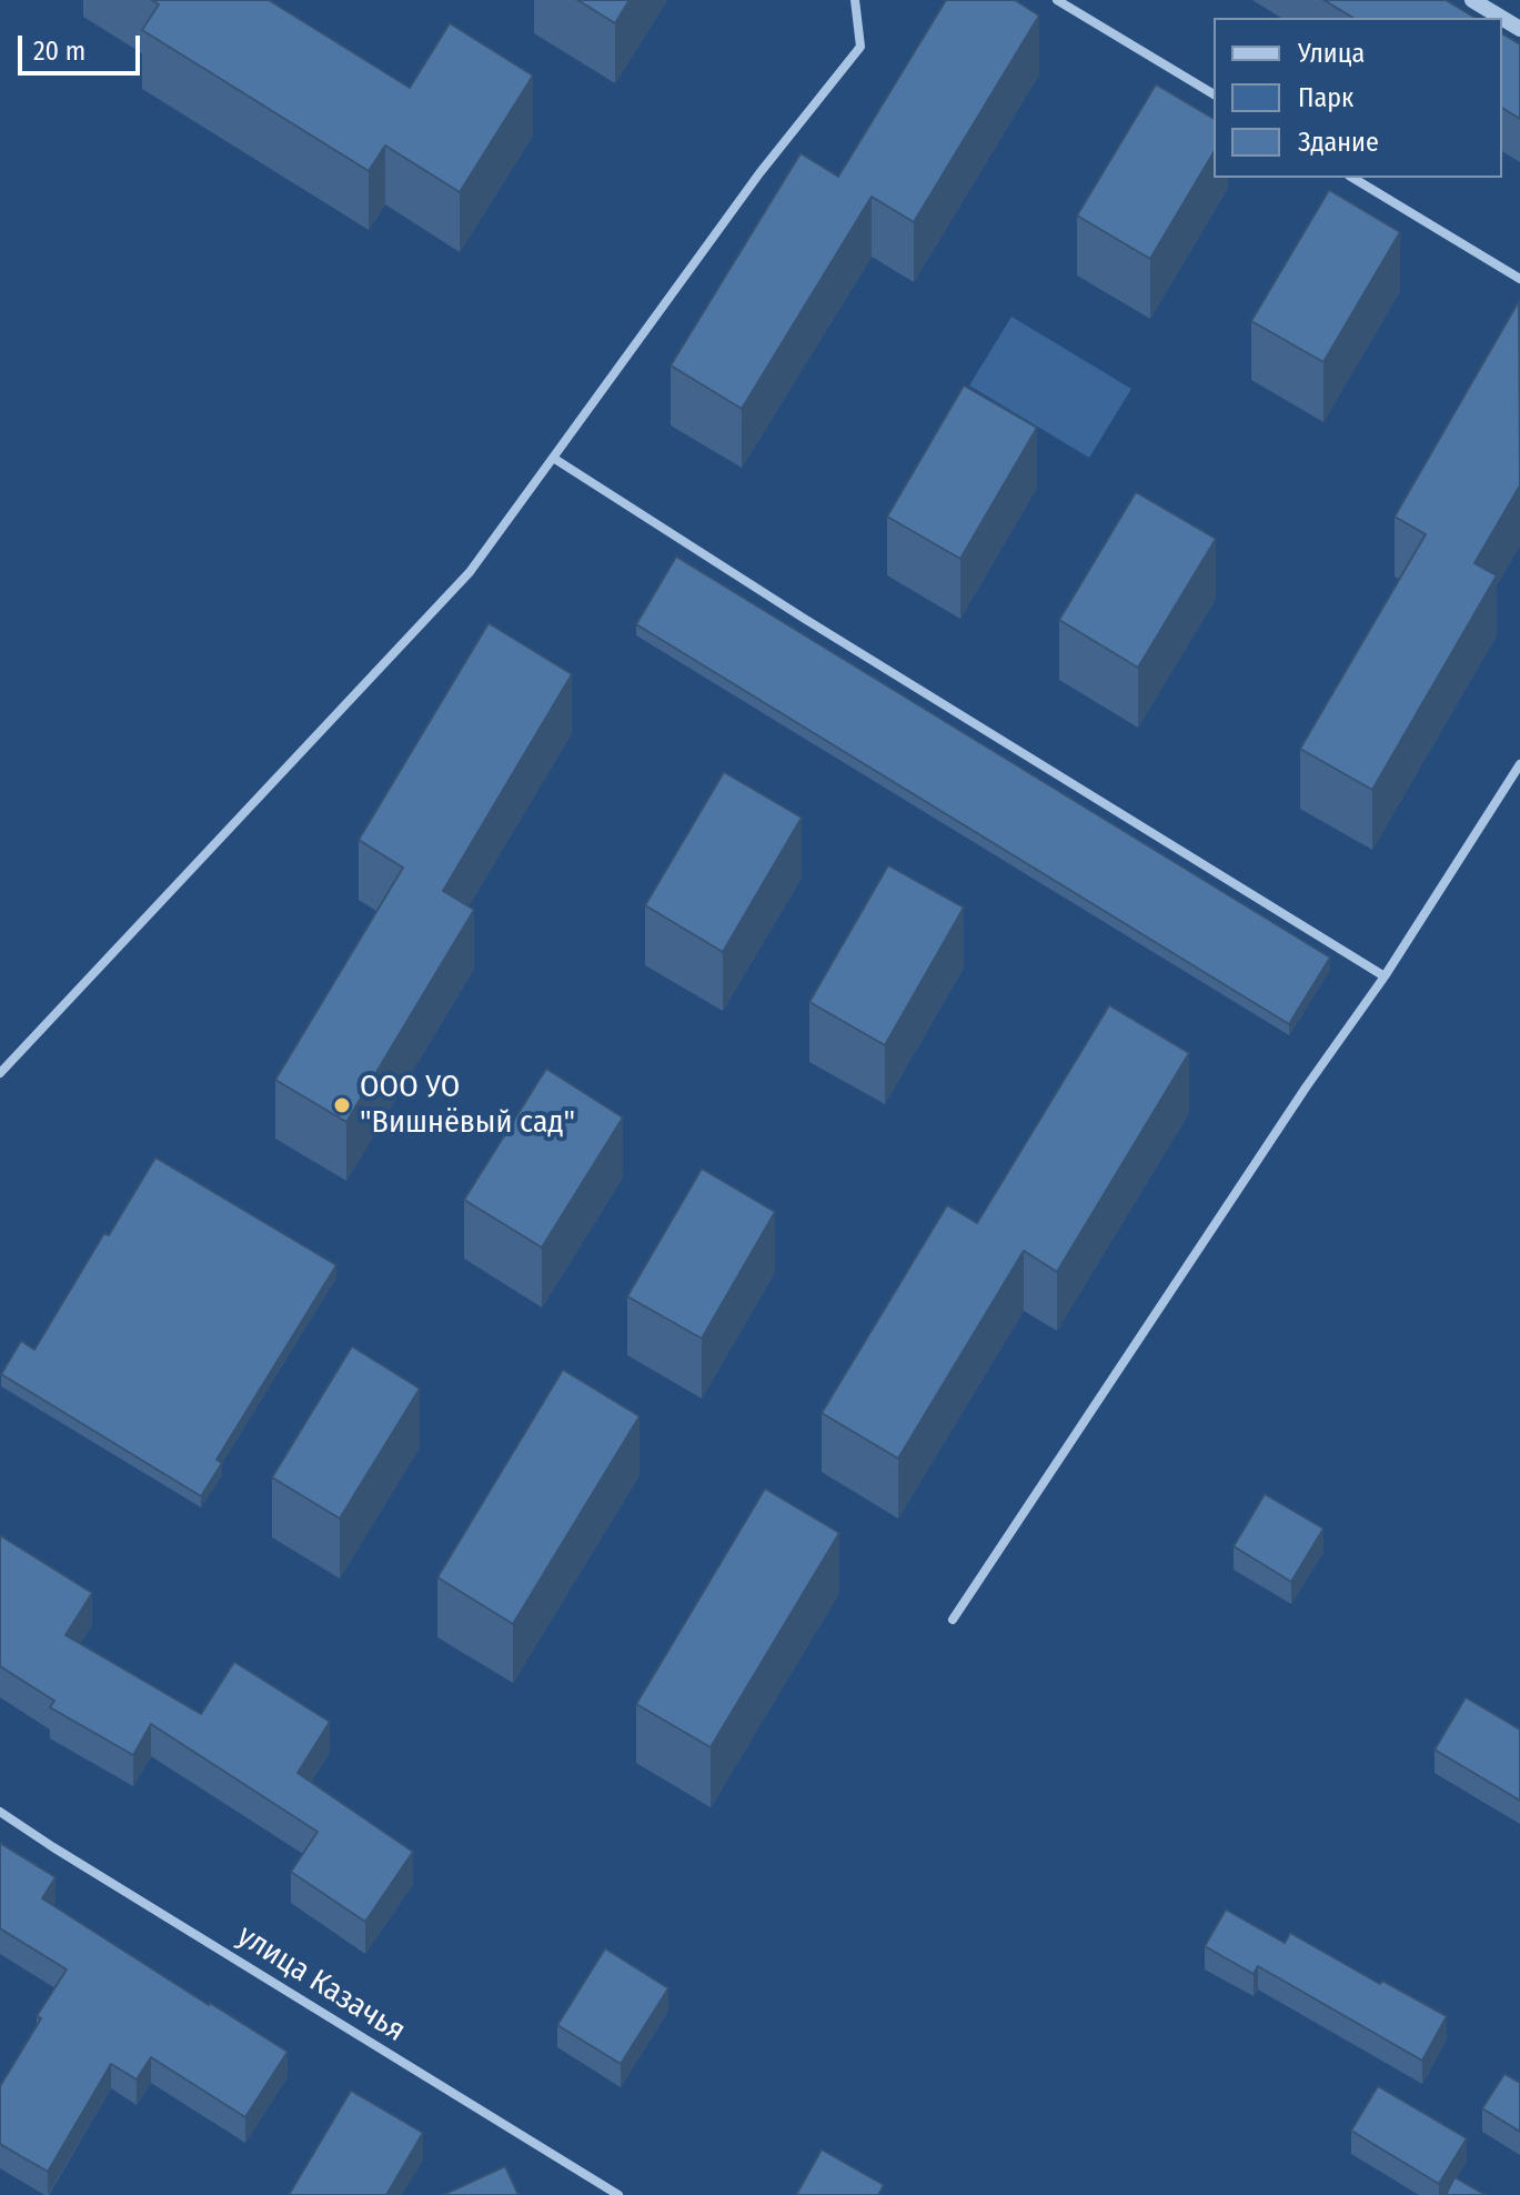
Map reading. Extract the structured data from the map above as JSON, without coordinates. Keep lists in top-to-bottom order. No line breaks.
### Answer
{"streets":{"street":["улица Казачья"]},"places":["ООО УО \"Вишнёвый сад\""],"legend":["Улица","Парк","Здание"],"scale_bar":"20 m"}
